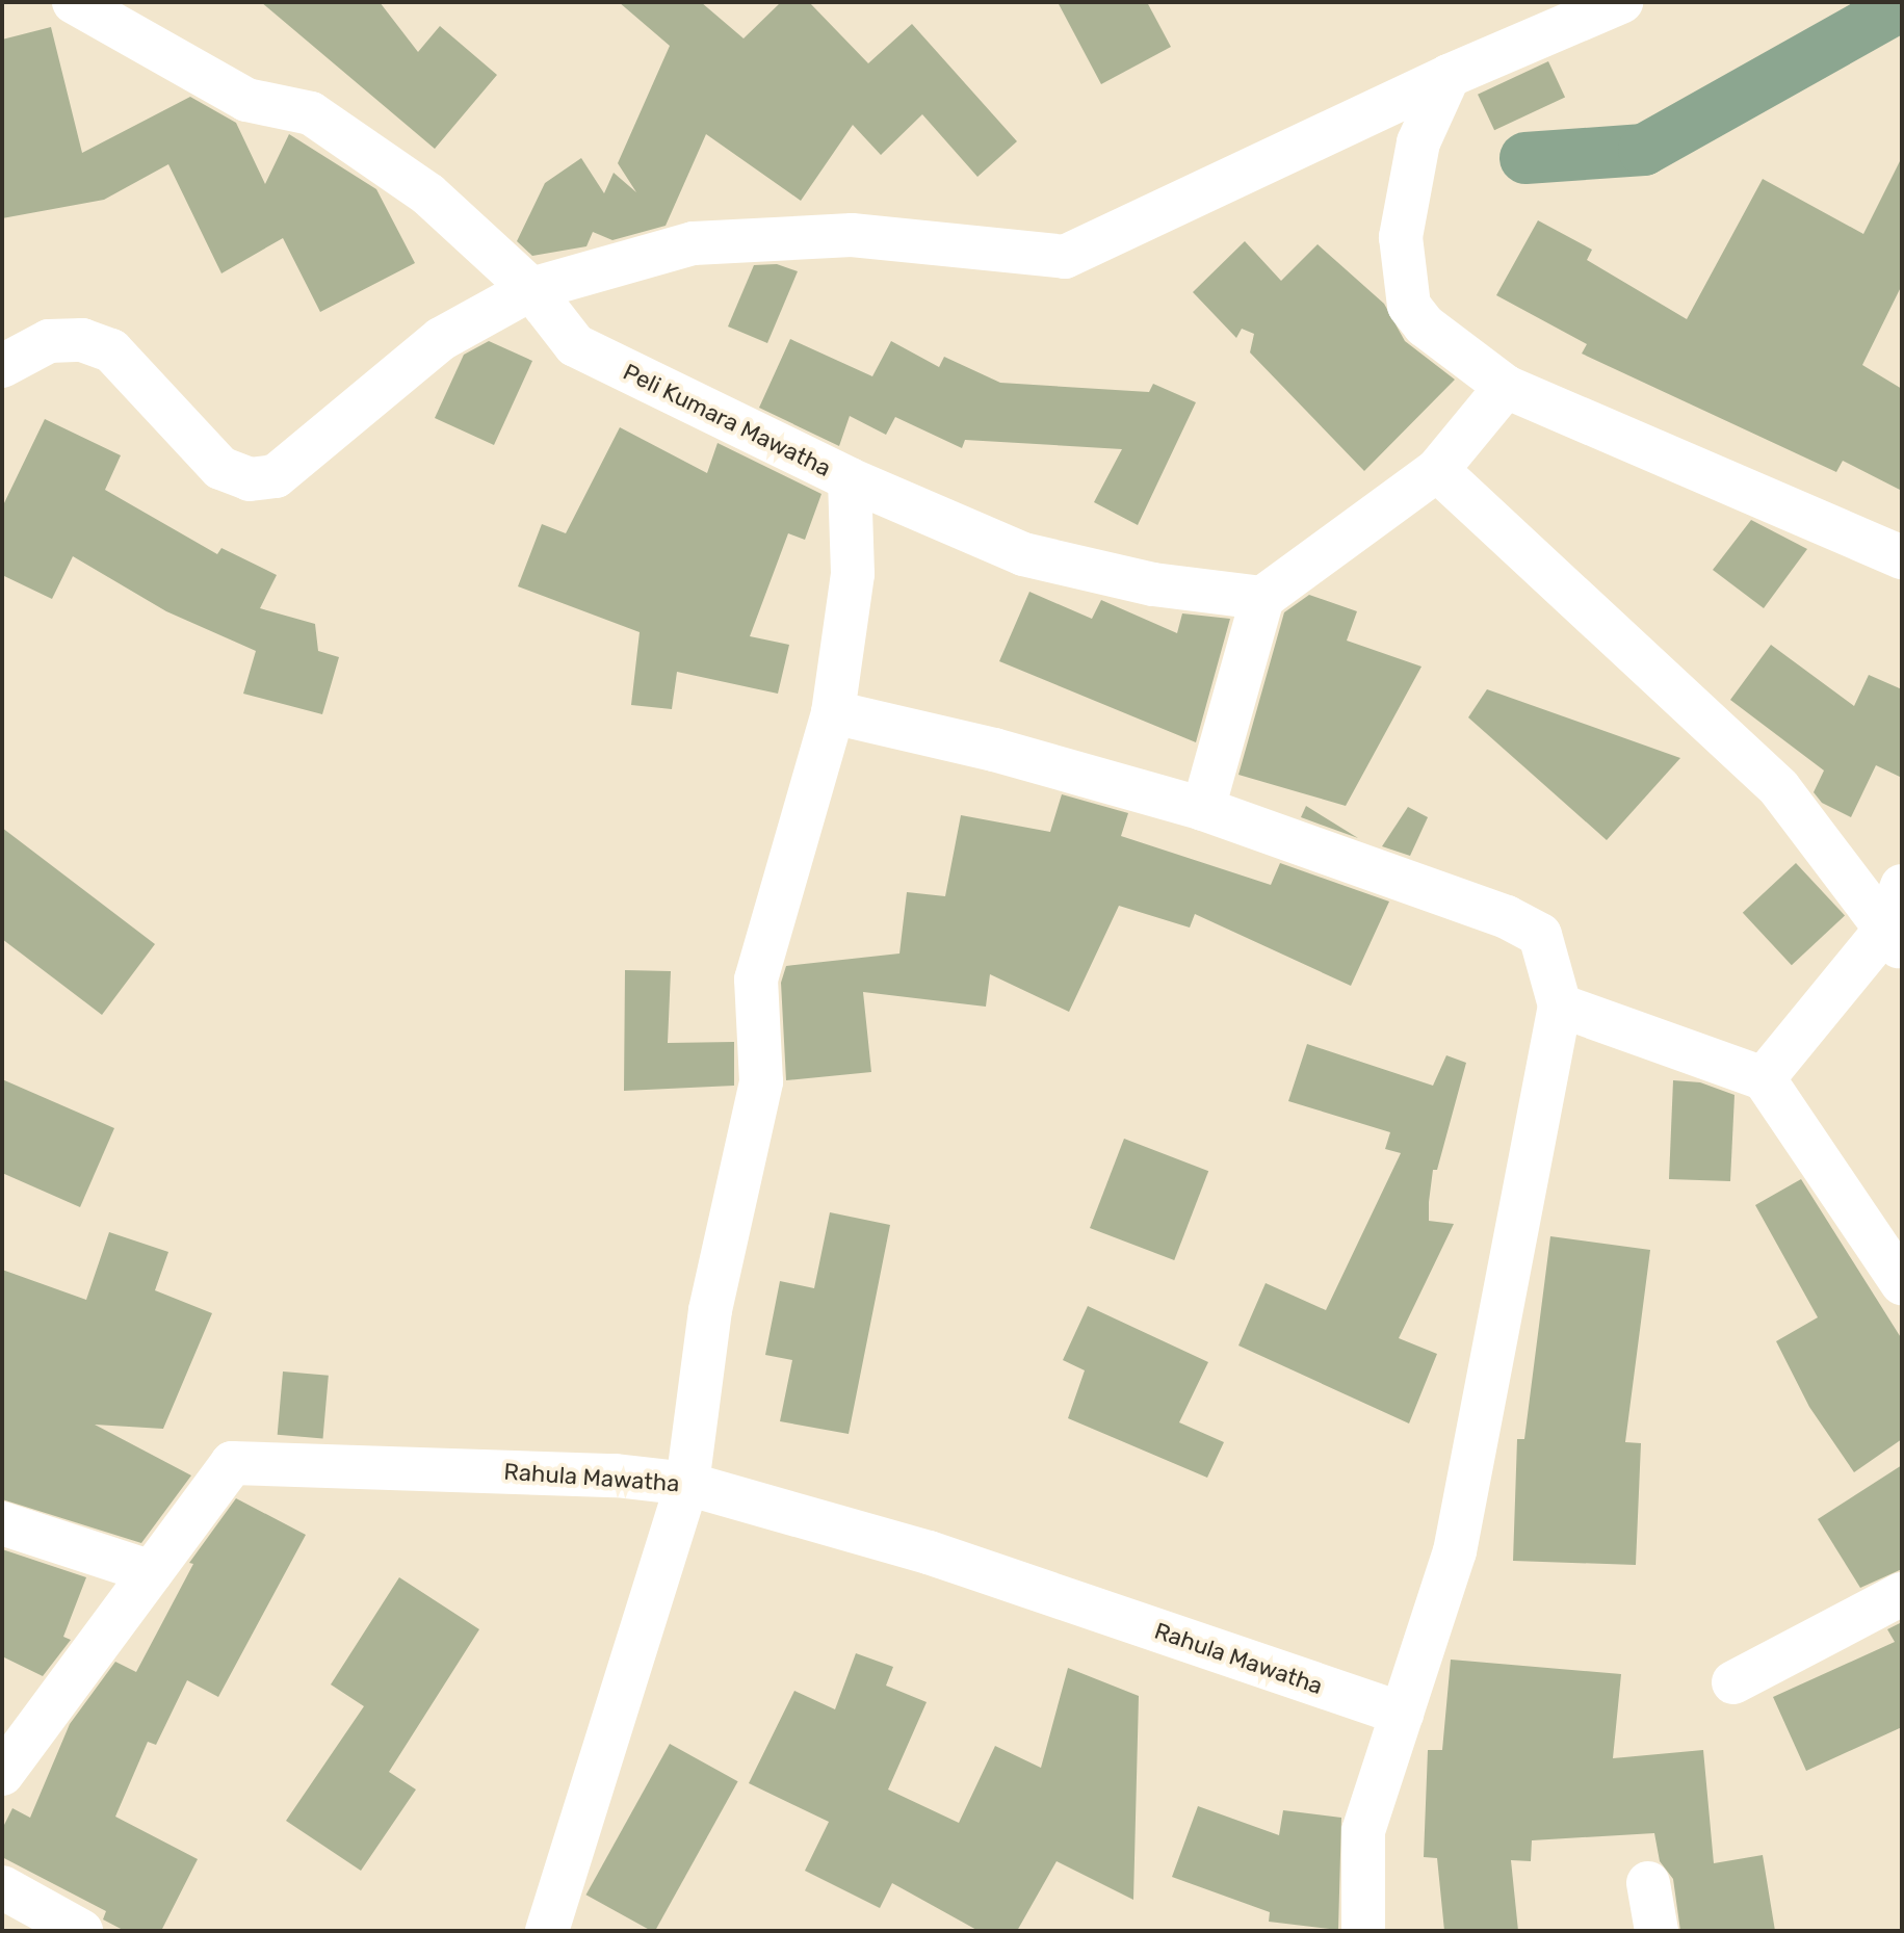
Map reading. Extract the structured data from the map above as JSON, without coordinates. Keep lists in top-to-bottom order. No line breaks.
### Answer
{"streets":{"street":["Peli Kumara Mawatha","Rahula Mawatha"]}}
